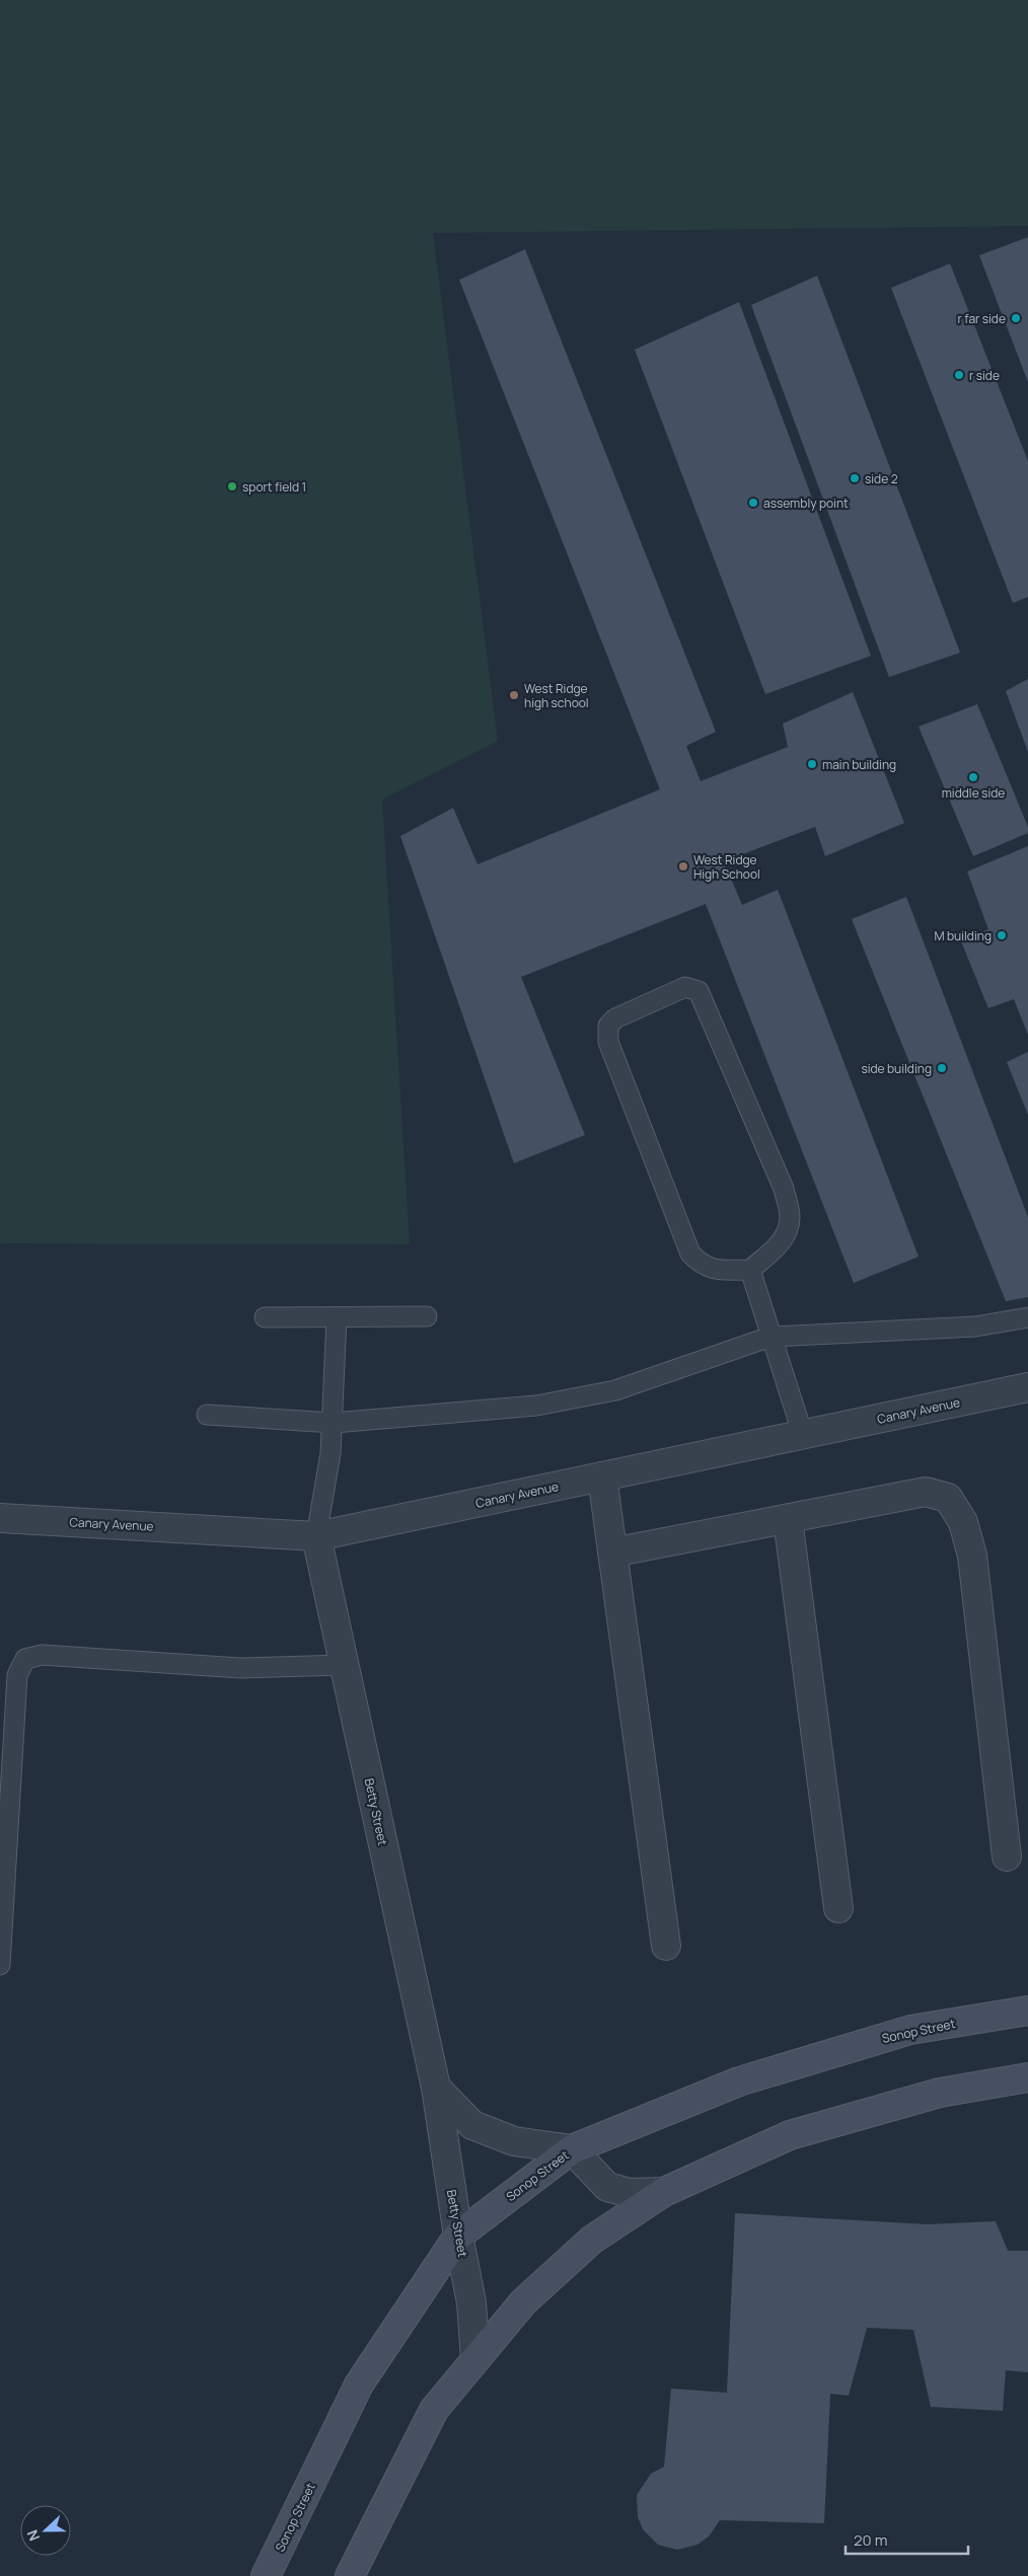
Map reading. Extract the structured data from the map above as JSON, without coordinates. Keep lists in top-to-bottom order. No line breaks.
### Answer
{"streets":{"street":["Canary Avenue","Betty Street","Sonop Street"]},"crossings":[["Canary Avenue","Betty Street"],["Betty Street","Sonop Street"]],"places":["r far side","r side","side 2","sport field 1","assembly point","West Ridge high school","main building","middle side","West Ridge High School","M building","side building"],"scale_bar":"20 m","north":"left"}
